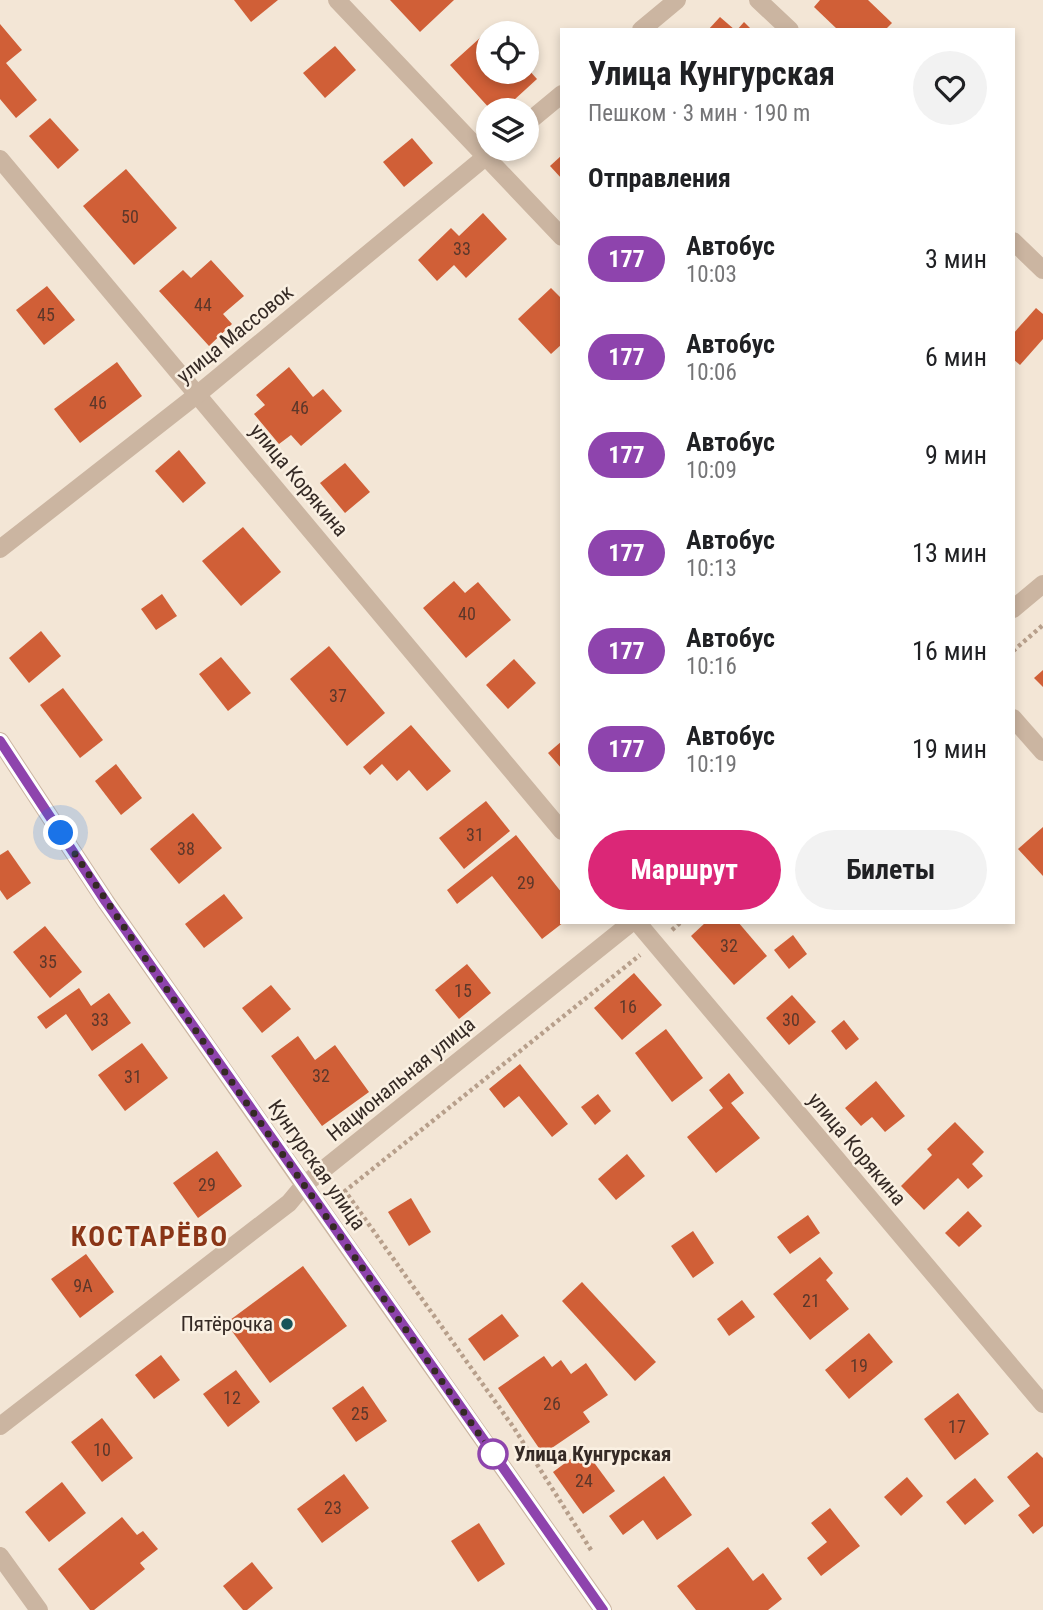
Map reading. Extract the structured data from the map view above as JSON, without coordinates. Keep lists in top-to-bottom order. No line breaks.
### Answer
{"streets":{"street":["улица Массовок","улица Корякина","Национальная улица","Кунгурская улица"]},"crossings":[["улица Массовок","улица Корякина"],["Национальная улица","Кунгурская улица"]],"districts":["КОСТАРЁВО"],"places":["Пятёрочка","Улица Кунгурская"],"lines":["bus line 177"],"house_numbers":["50","33","44","45","46","46","40","37","31","38","29","32","35","15","16","33","30","32","31","29","9А","21","19","12","26","25","17","10","24","23"],"page":{"heading":[["Улица Кунгурская","Пешком · 3 мин · 190 m"],"Отправления"],"list":[{"mark":"177","name":"Автобус","note":"10:03","value":"3 мин"},{"mark":"177","name":"Автобус","note":"10:06","value":"6 мин"},{"mark":"177","name":"Автобус","note":"10:09","value":"9 мин"},{"mark":"177","name":"Автобус","note":"10:13","value":"13 мин"},{"mark":"177","name":"Автобус","note":"10:16","value":"16 мин"},{"mark":"177","name":"Автобус","note":"10:19","value":"19 мин"}],"buttons":["Маршрут","Билеты"]}}
